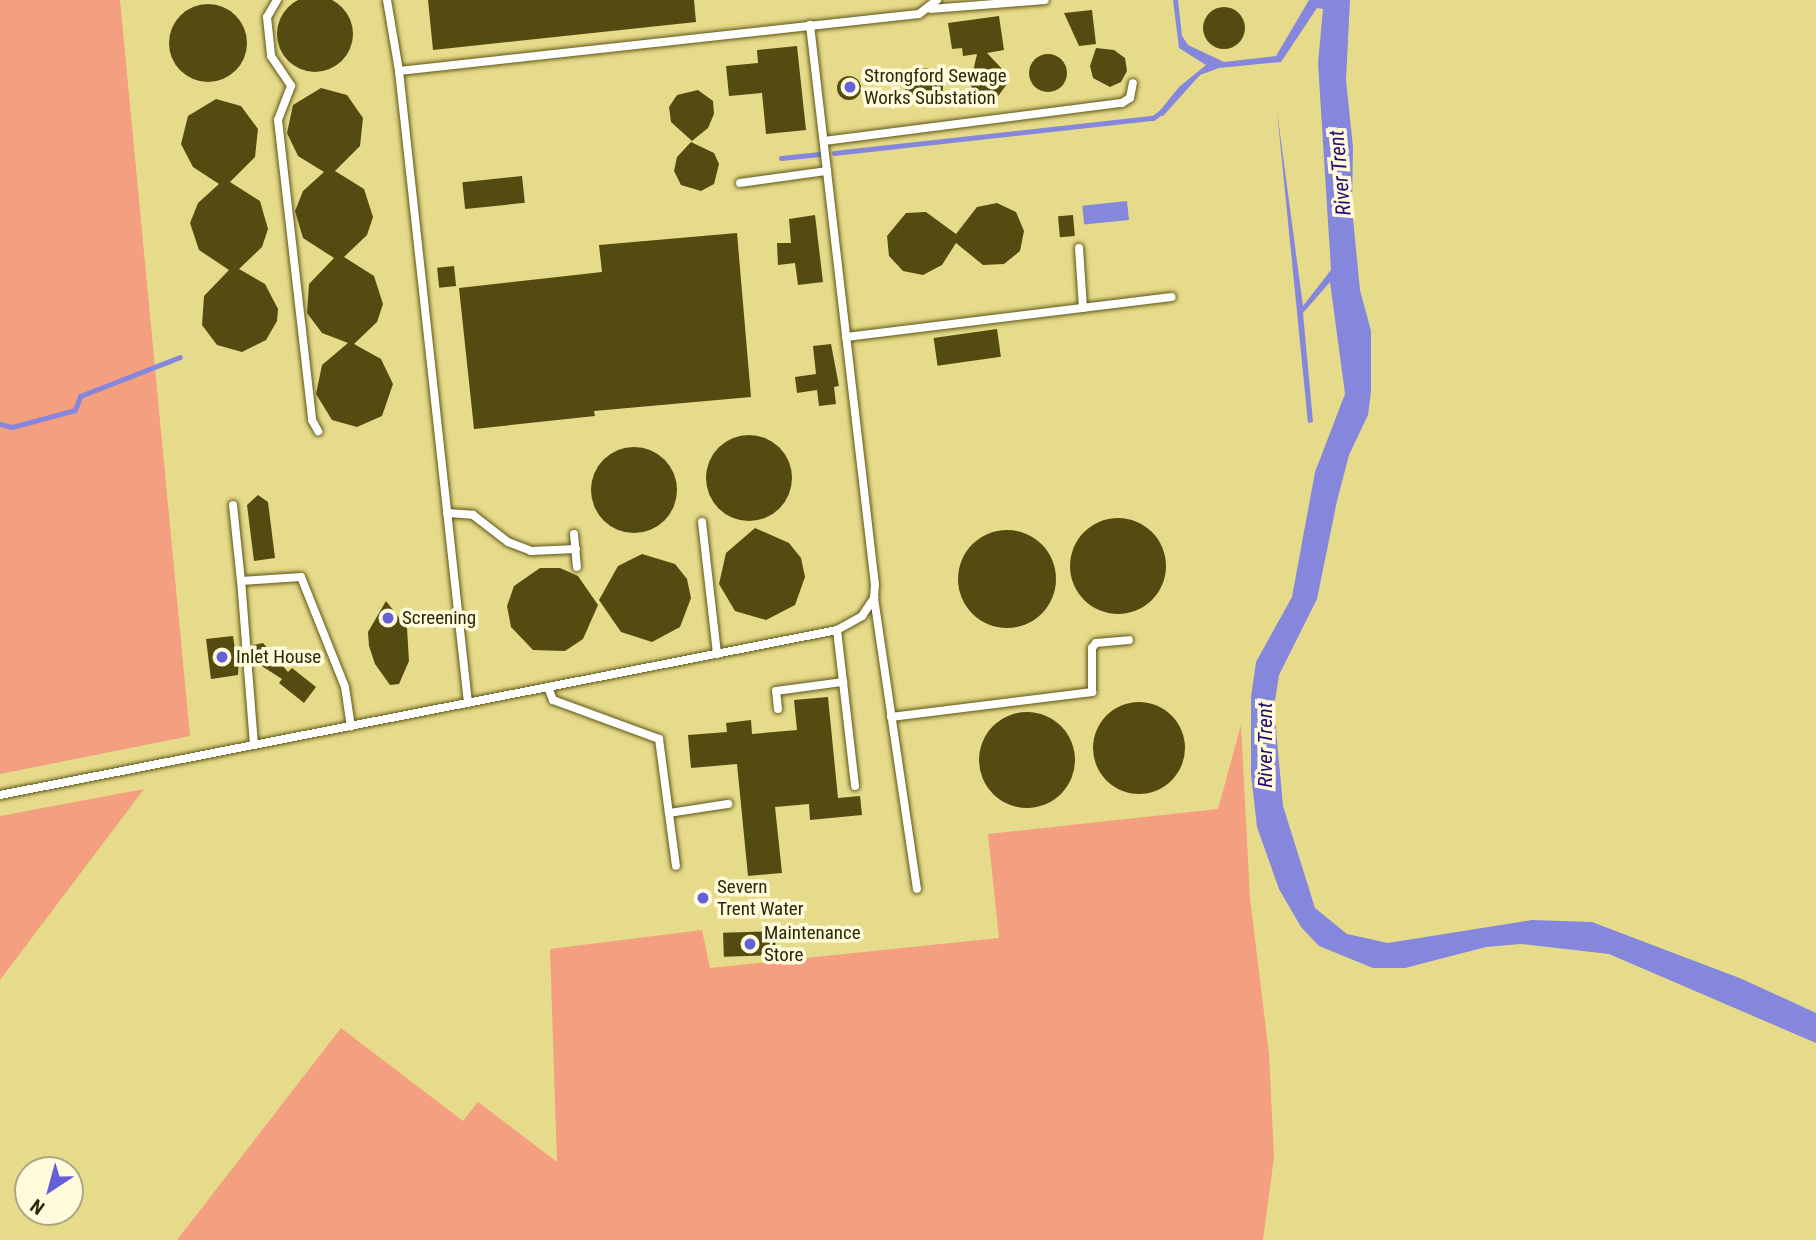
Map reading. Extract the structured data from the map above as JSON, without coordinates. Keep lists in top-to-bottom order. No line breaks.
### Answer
{"water":["River Trent"],"places":["Strongford Sewage Works Substation","Screening","Inlet House","Severn Trent Water","Maintenance Store"],"north":"bottom left"}
